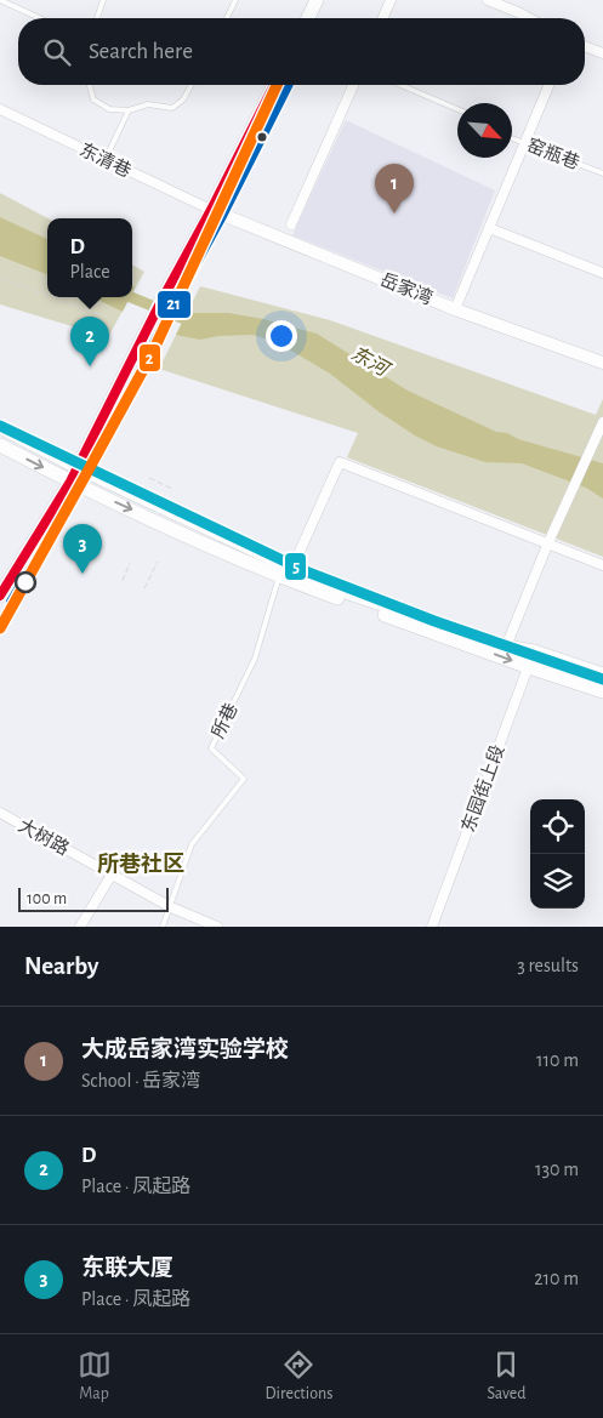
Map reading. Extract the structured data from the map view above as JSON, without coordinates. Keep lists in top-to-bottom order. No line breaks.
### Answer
{"streets":{"street":["东清巷","岳家湾","东园街上段","大树路"],"lane":["窑瓶巷","所巷"]},"crossings":[["东清巷","岳家湾"],["所巷","大树路"]],"districts":["所巷社区"],"water":["东河"],"lines":["transit line 2","transit line 5","transit line 21"],"scale_bar":"100 m","north":"bottom right","page":{"search":"Search here","pins":["1","2","3"],"popup":["D","Place"],"scale":"100 m","heading":["Nearby","3 results"],"list":[{"mark":"1","name":"大成岳家湾实验学校","note":"School · 岳家湾","value":"110 m"},{"mark":"2","name":"D","note":"Place · 凤起路","value":"130 m"},{"mark":"3","name":"东联大厦","note":"Place · 凤起路","value":"210 m"}],"nav":["Map","Directions","Saved"]}}
